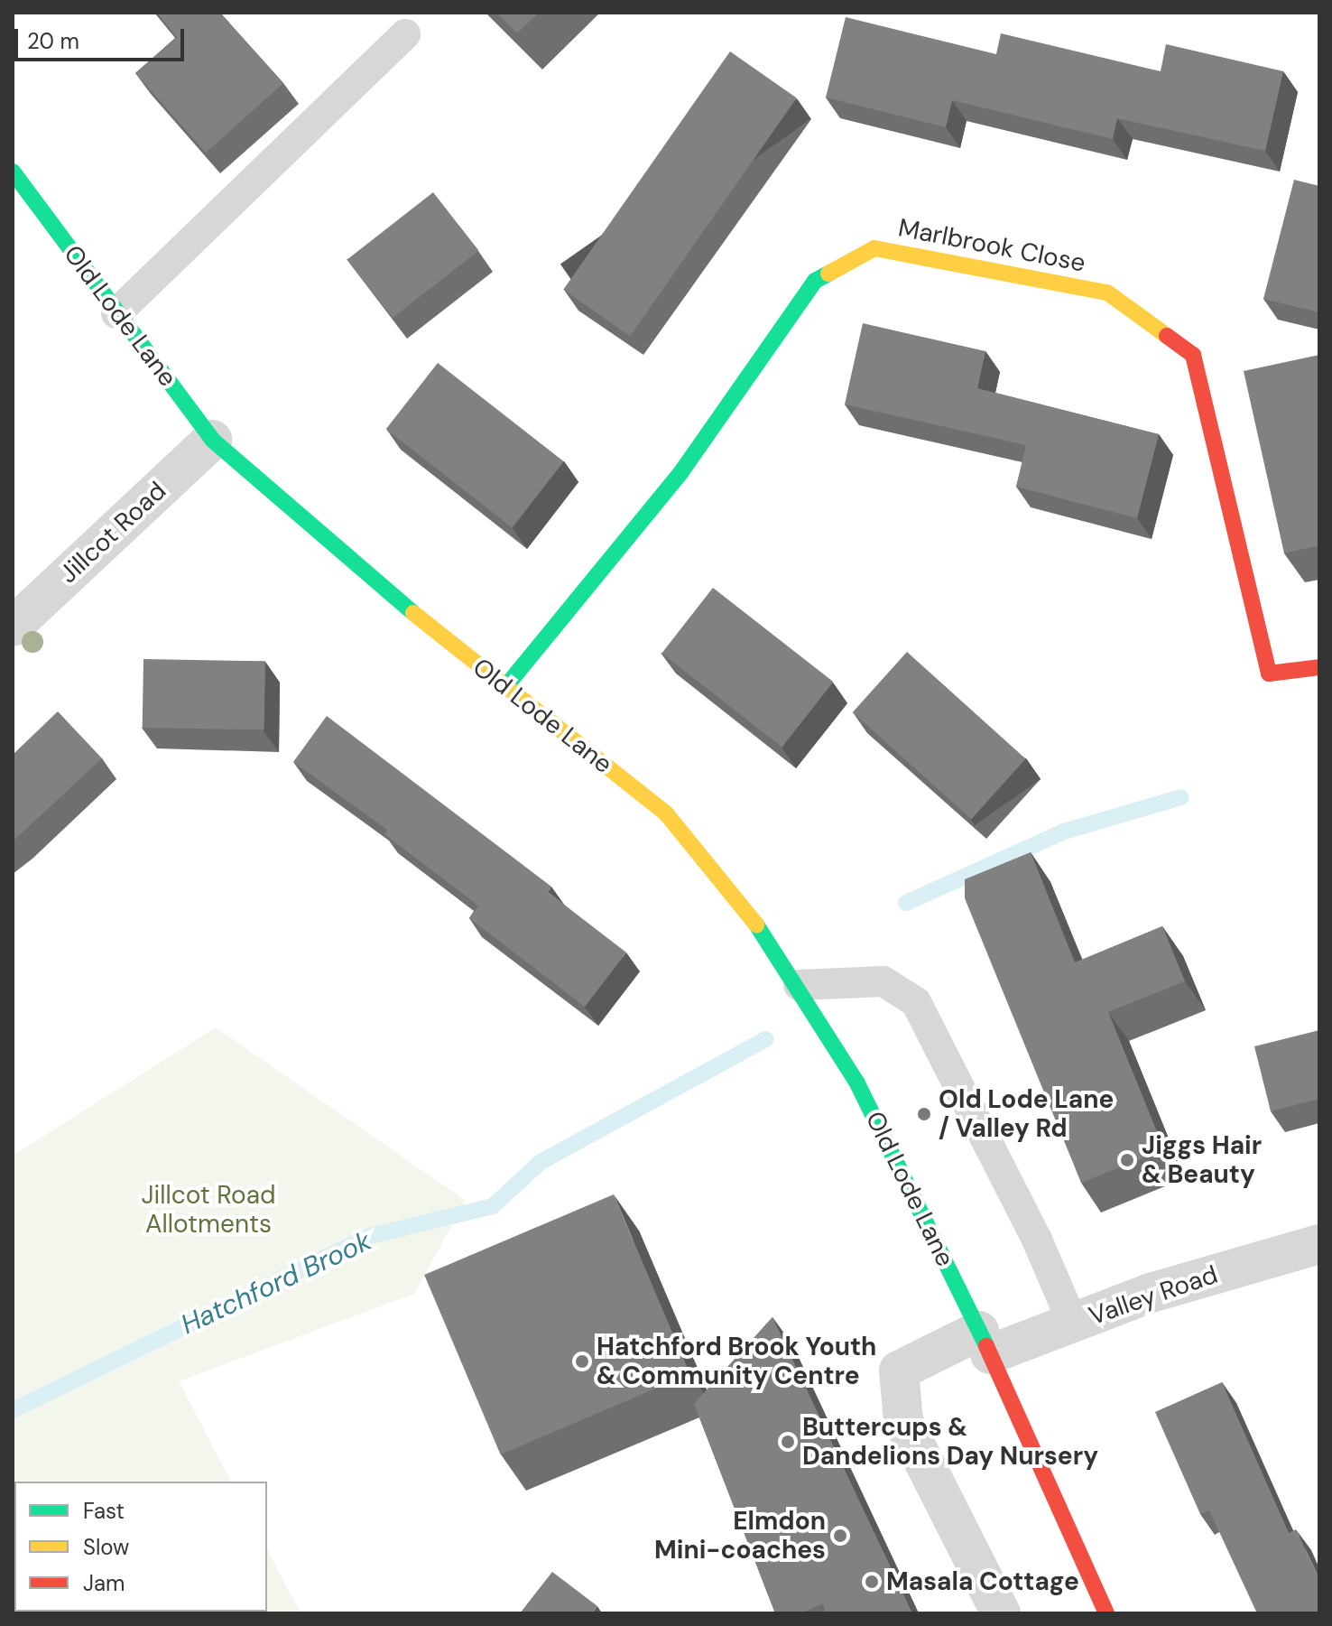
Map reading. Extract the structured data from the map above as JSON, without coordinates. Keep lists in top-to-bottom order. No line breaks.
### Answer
{"streets":{"street":["Marlbrook Close","Old Lode Lane","Jillcot Road","Valley Road"]},"crossings":[["Marlbrook Close","Old Lode Lane"],["Old Lode Lane","Jillcot Road"],["Old Lode Lane","Valley Road"]],"water":["Hatchford Brook"],"parks":["Jillcot Road Allotments"],"places":["Old Lode Lane / Valley Rd","Jiggs Hair & Beauty","Hatchford Brook Youth & Community Centre","Buttercups & Dandelions Day Nursery","Elmdon Mini-coaches","Masala Cottage"],"legend":["Fast","Slow","Jam"],"scale_bar":"20 m"}
